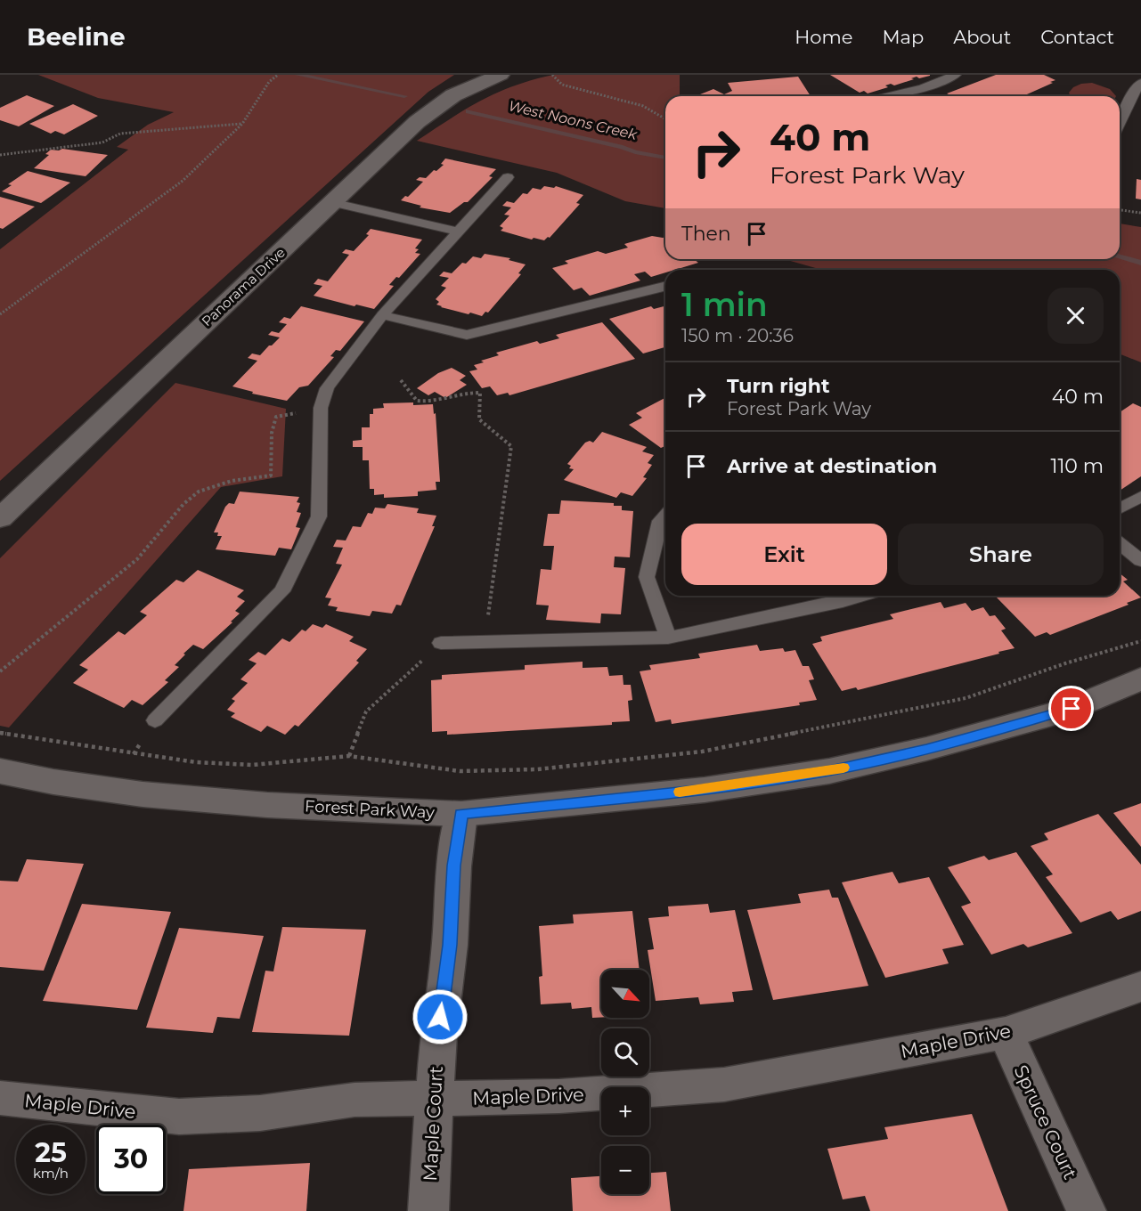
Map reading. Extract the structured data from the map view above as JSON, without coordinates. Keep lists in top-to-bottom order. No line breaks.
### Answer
{"streets":{"street":["Panorama Drive","Forest Park Way","Maple Drive","Spruce Court","Maple Court"]},"crossings":[["Forest Park Way","Maple Court"],["Maple Drive","Spruce Court"],["Maple Drive","Maple Court"]],"water":["West Noons Creek"],"north":"bottom right","page":{"header":"Beeline","nav":["Home","Map","About","Contact"],"turn":["40 m","Forest Park Way"],"then":"Then","heading":["1 min","150 m · 20:36"],"list":[{"name":"Turn right","note":"Forest Park Way","value":"40 m"},{"name":"Arrive at destination","value":"110 m"}],"buttons":["Exit","Share"],"map_buttons":["+","−"],"speed":"25 km/h","limit":"30"}}
